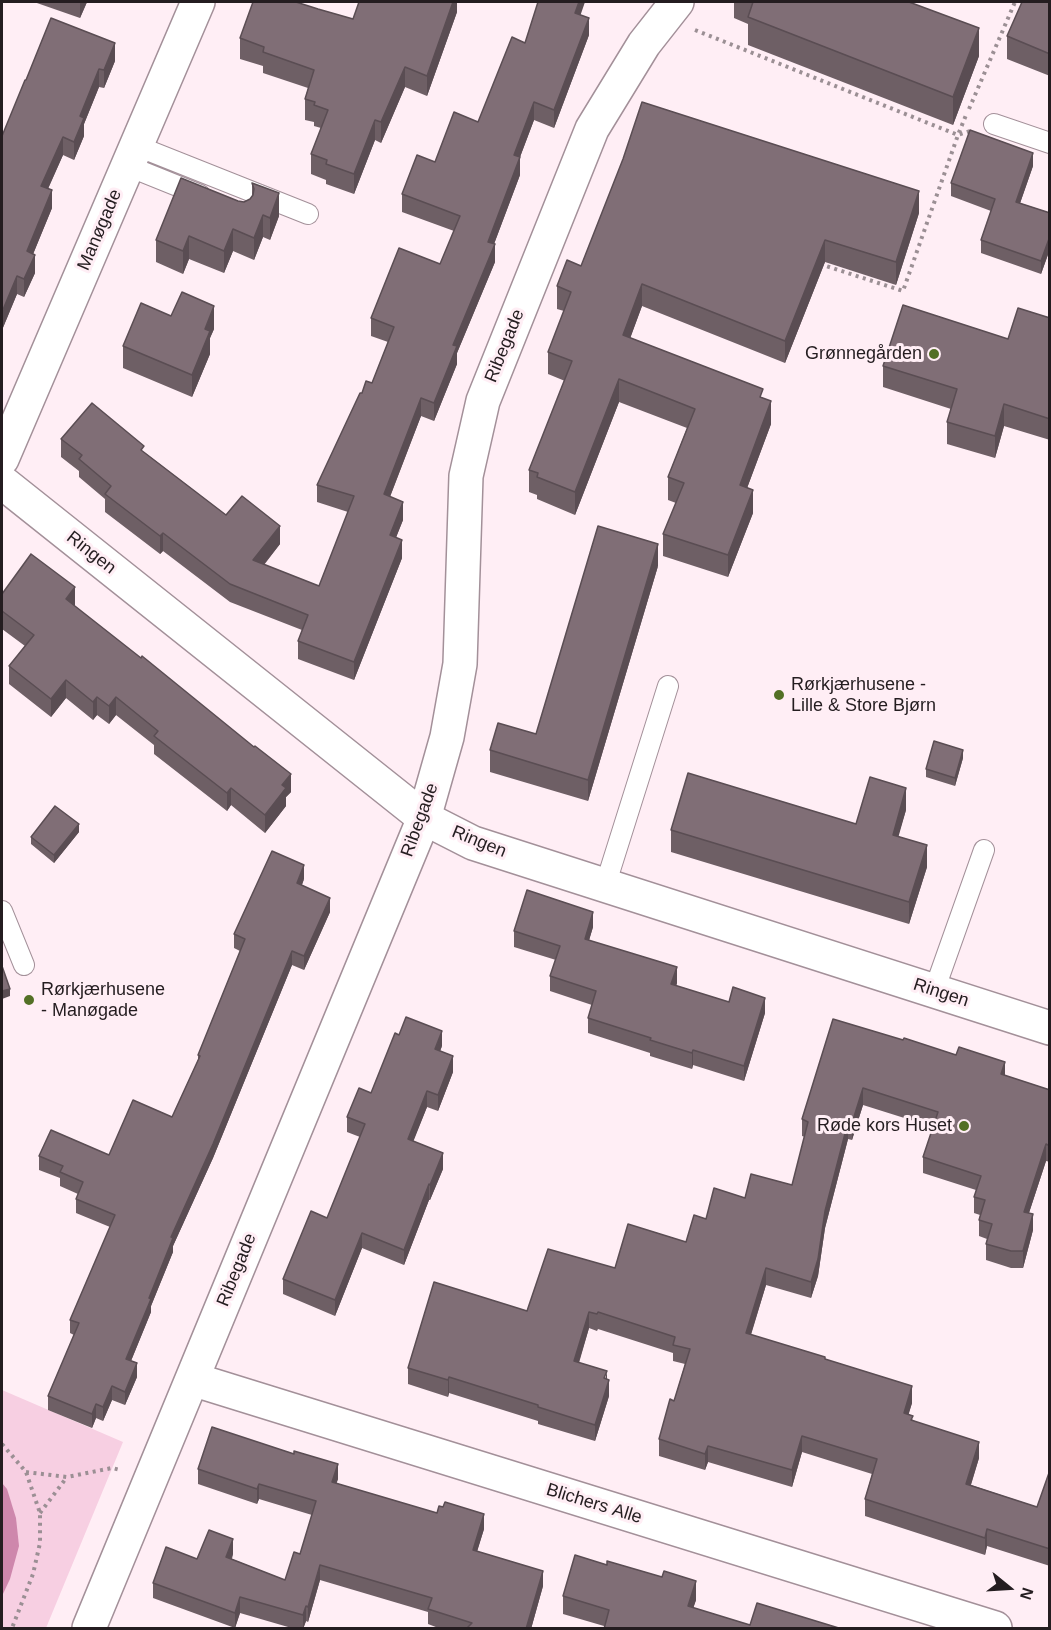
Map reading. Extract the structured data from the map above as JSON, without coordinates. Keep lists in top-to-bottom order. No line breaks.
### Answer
{"streets":{"street":["Manøgade","Ribegade","Ringen","Blichers Alle"]},"crossings":[["Ribegade","Ringen"],["Ribegade","Blichers Alle"]],"places":["Grønnegården","Rørkjærhusene - Lille & Store Bjørn","Rørkjærhusene - Manøgade","Røde kors Huset"],"north":"right"}
